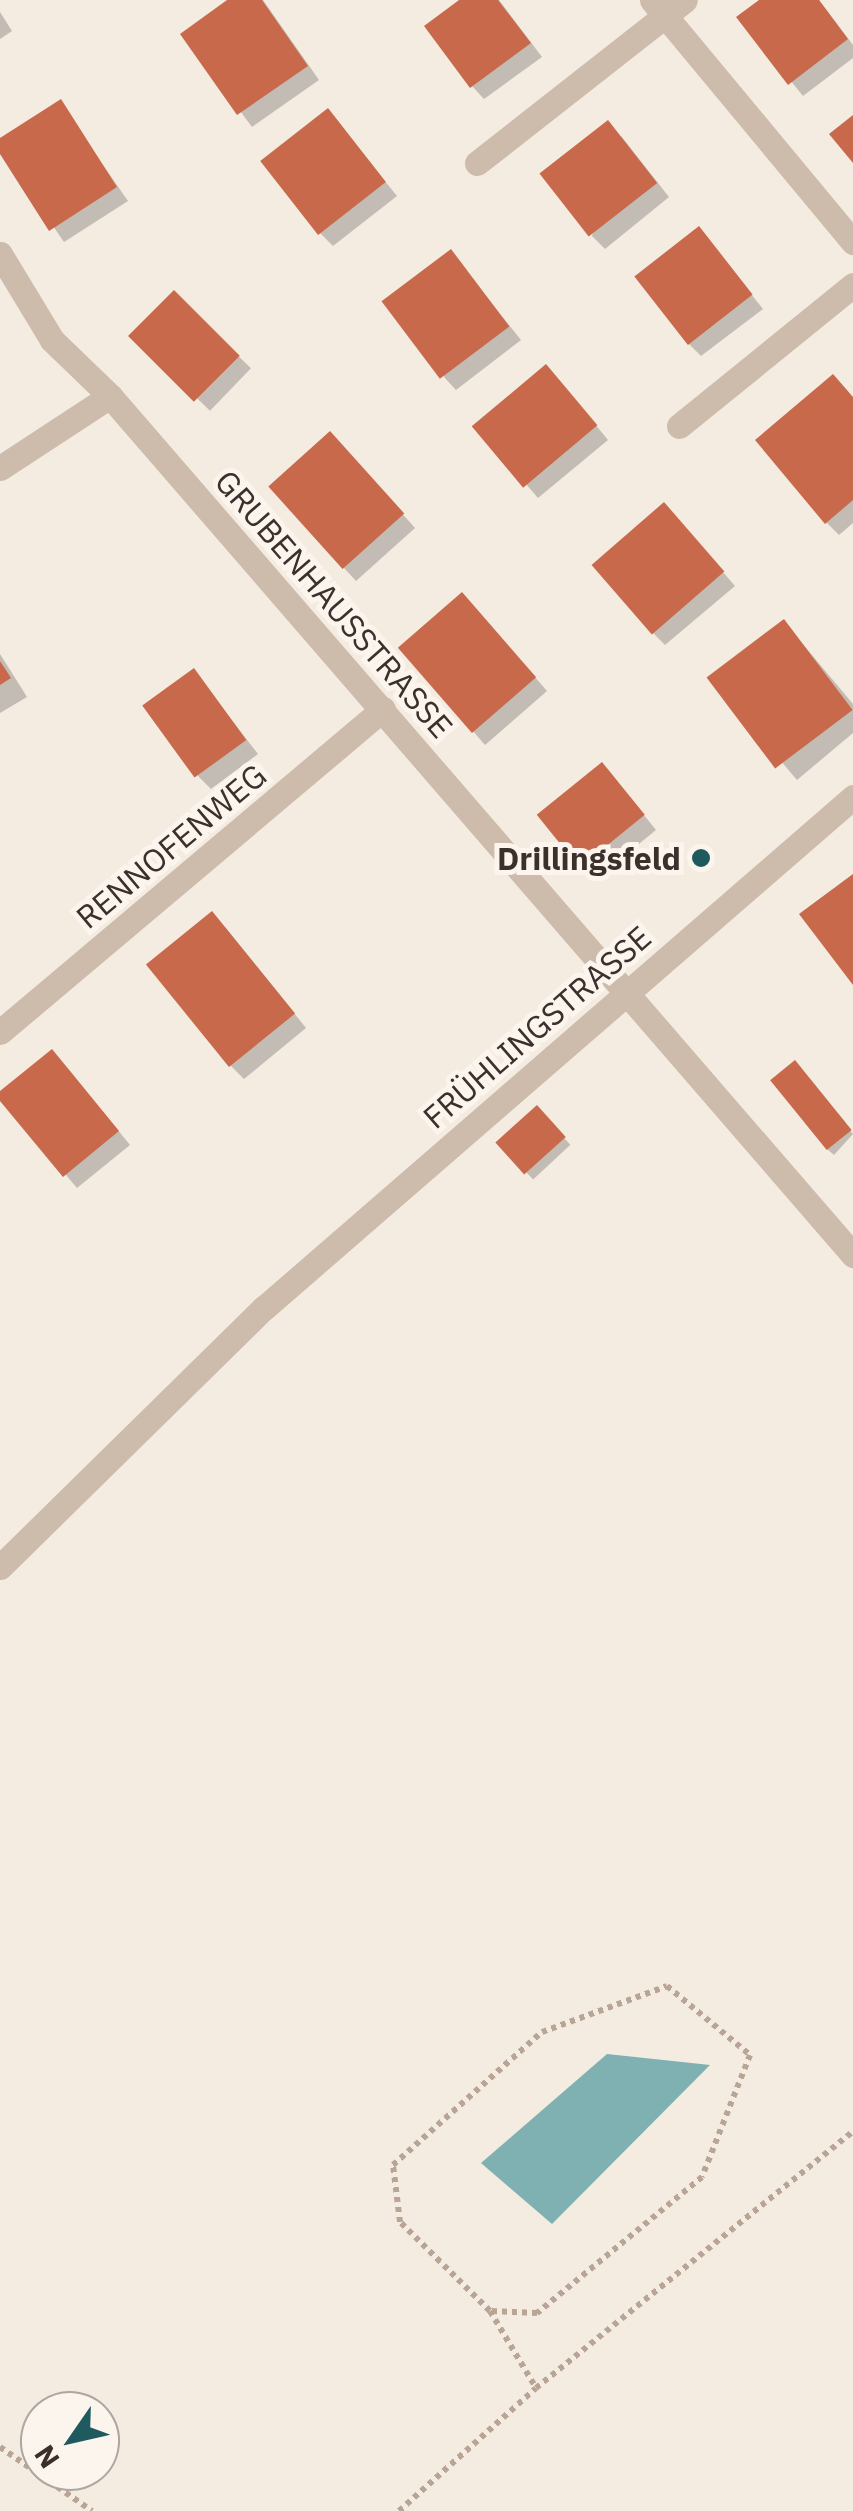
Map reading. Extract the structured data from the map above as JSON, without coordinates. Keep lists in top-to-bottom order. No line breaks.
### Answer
{"streets":{"street":["GRUBENHAUSSTRASSE","RENNOFENWEG","FRÜHLINGSTRASSE"]},"crossings":[["GRUBENHAUSSTRASSE","RENNOFENWEG"],["GRUBENHAUSSTRASSE","FRÜHLINGSTRASSE"]],"places":["Drillingsfeld"],"north":"bottom left"}
